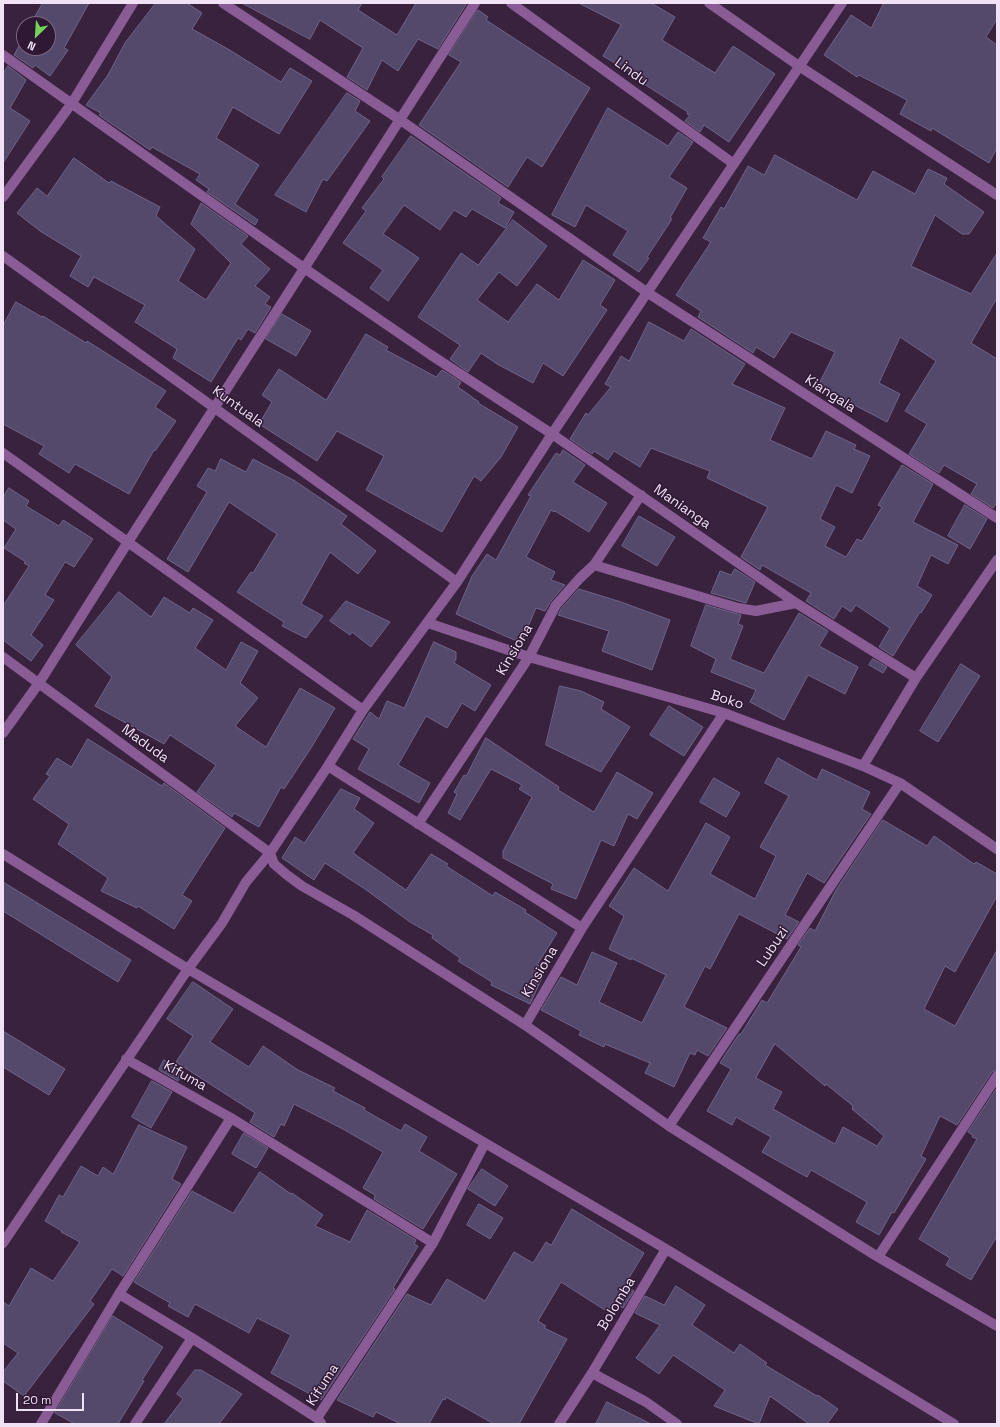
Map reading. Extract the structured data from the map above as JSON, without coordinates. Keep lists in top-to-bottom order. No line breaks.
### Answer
{"streets":{"street":["Lindu","Kiangala","Kuntuala","Manianga","Kinsiona","Boko","Maduda","Lubuzi","Kifuma","Bolomba"]},"crossings":[["Manianga","Kinsiona"],["Kinsiona","Boko"],["Boko","Lubuzi"]],"scale_bar":"20 m","north":"bottom left"}
